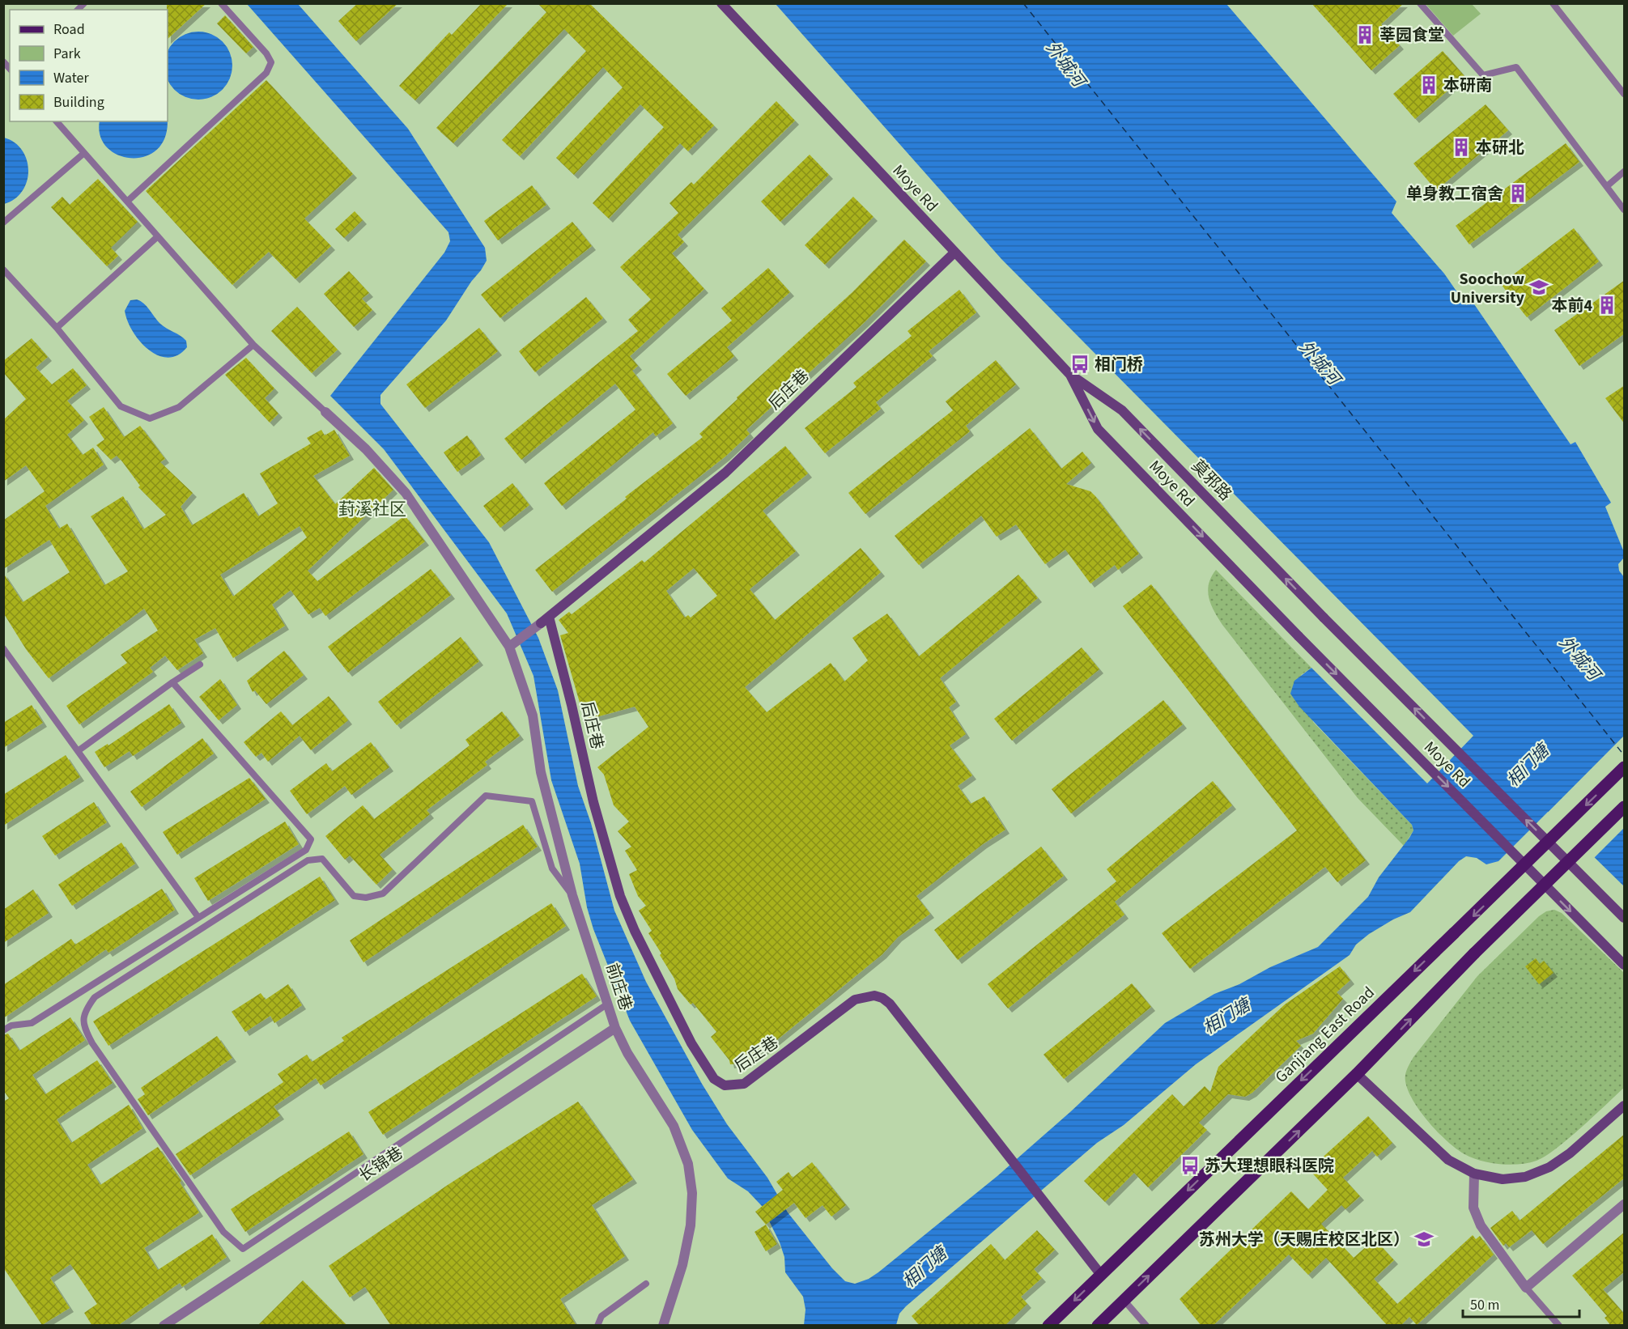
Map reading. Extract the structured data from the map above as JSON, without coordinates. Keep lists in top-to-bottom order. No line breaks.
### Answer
{"streets":{"main road":["Moye Rd","后庄巷","莫邪路","Ganjiang East Road"],"street":["前庄巷","长锦巷"]},"crossings":[["Moye Rd","后庄巷"],["Moye Rd","莫邪路"],["后庄巷","前庄巷"],["后庄巷","Ganjiang East Road"],["前庄巷","长锦巷"]],"one_way":["莫邪路"],"districts":["葑溪社区"],"water":["外城河","相门塘"],"places":{"building":["莘园食堂","本研南","本研北","单身教工宿舍","本前4"],"school or university":["Soochow University","苏州大学（天赐庄校区北区）"],"bus stop":["相门桥","苏大理想眼科医院"]},"legend":["Road","Park","Water","Building"],"scale_bar":"50 m"}
